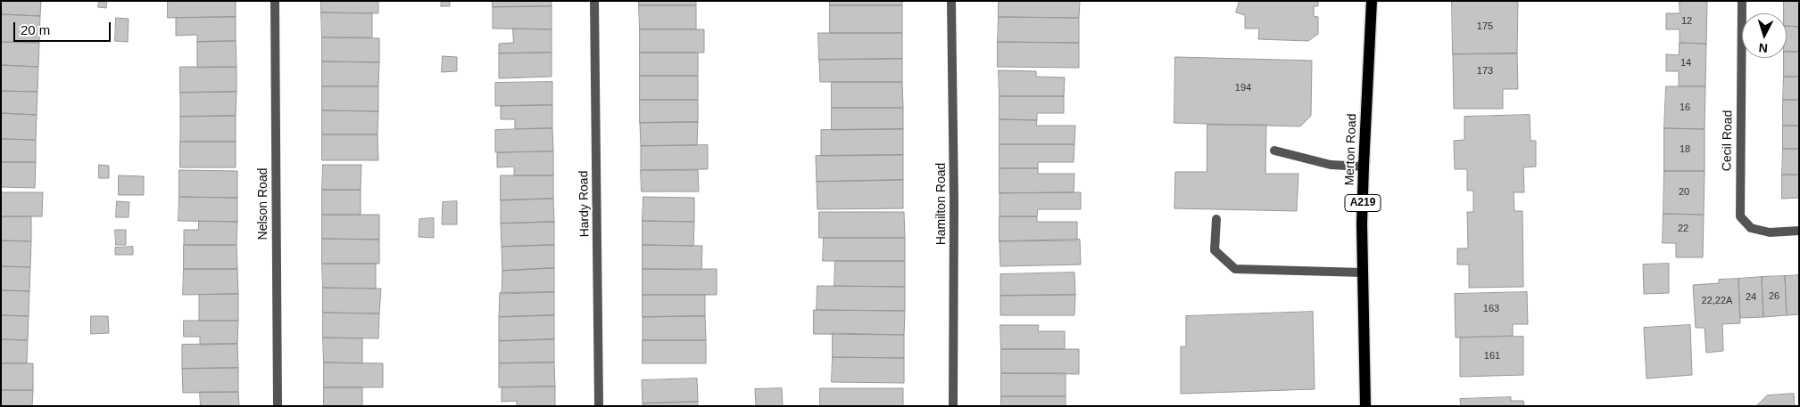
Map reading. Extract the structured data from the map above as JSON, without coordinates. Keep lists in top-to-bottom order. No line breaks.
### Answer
{"streets":{"main road":["Merton Road","A219"],"street":["Cecil Road","Nelson Road","Hardy Road","Hamilton Road"]},"house_numbers":["12","175","14","173","194","16","18","20","22","26","24","22,22A","163","161"],"scale_bar":"20 m","north":"bottom"}
